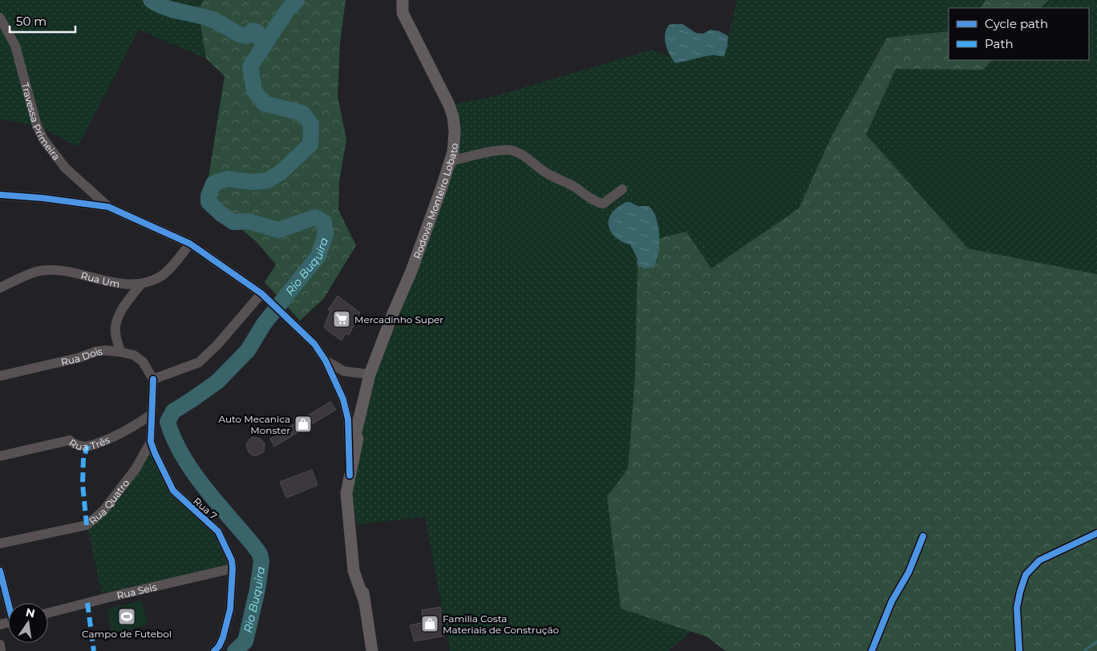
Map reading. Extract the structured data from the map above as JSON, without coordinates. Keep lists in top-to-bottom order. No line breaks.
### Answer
{"streets":{"main road":["Rodovia Monteiro Lobato"],"street":["Travessa Primeira","Rua Um","Rua Dois","Rua Três","Rua Quatro","Rua 7","Rua Seis"]},"crossings":[["Rua Dois","Rua 7"],["Rua Três","Rua 7"],["Rua Quatro","Rua 7"],["Rua 7","Rua Seis"]],"water":["Rio Buquira"],"places":{"supermarket":["Mercadinho Super"],"shop":["Auto Mecanica Monster","Familia Costa Materiais de Construção"],"sports":["Campo de Futebol"]},"legend":["Cycle path","Path"],"scale_bar":"50 m","north":"top"}
